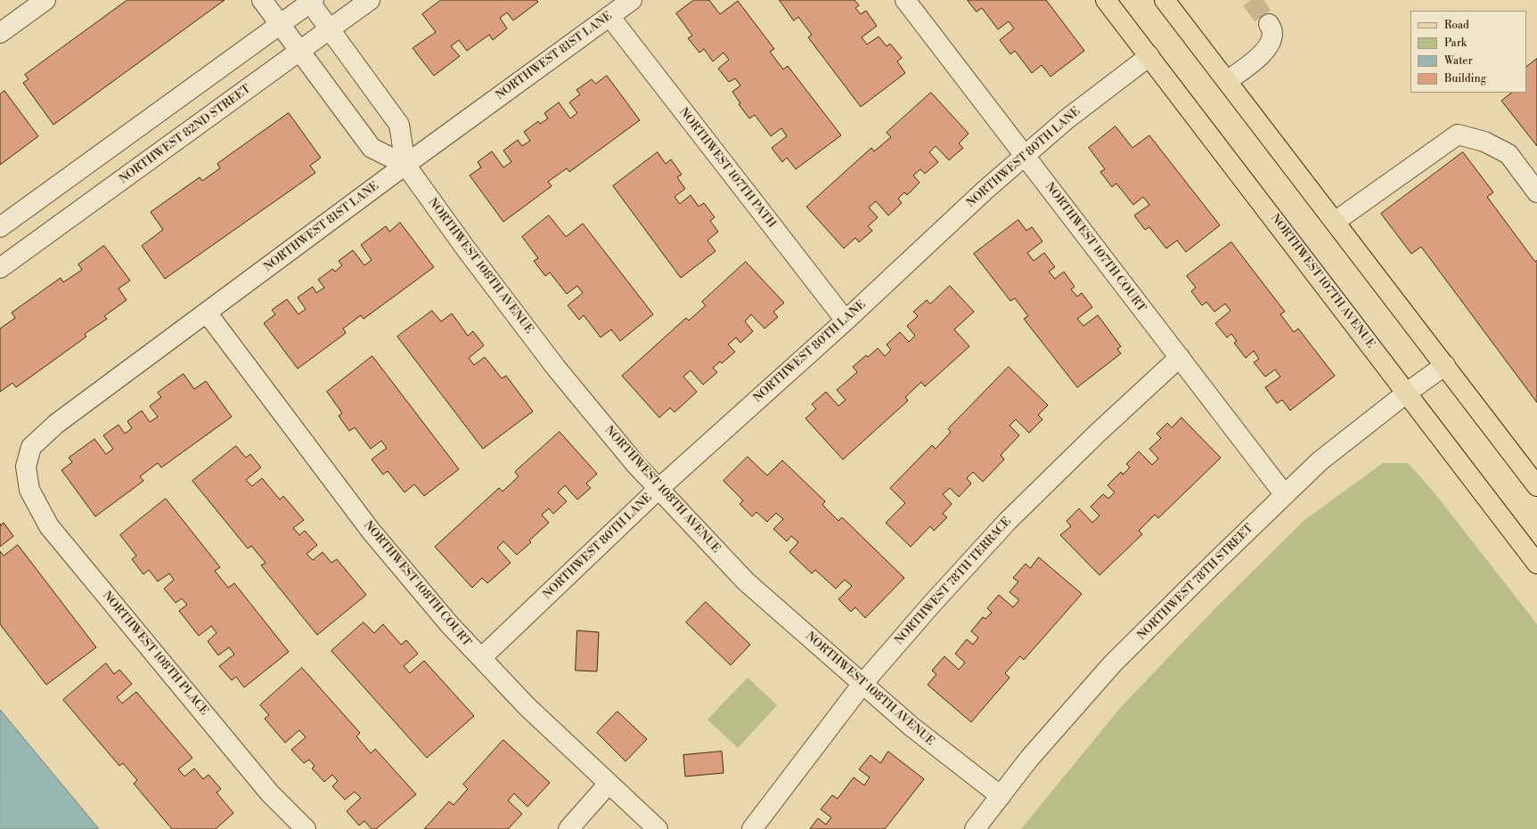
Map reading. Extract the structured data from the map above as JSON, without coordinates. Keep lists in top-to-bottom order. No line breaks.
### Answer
{"streets":{"main road":["NORTHWEST 107TH AVENUE"],"street":["NORTHWEST 81ST LANE","NORTHWEST 82ND STREET","NORTHWEST 80TH LANE","NORTHWEST 107TH PATH","NORTHWEST 107TH COURT","NORTHWEST 108TH AVENUE","NORTHWEST 78TH TERRACE","NORTHWEST 78TH STREET","NORTHWEST 108TH COURT","NORTHWEST 108TH PLACE"]},"crossings":[["NORTHWEST 81ST LANE","NORTHWEST 107TH PATH"],["NORTHWEST 81ST LANE","NORTHWEST 108TH AVENUE"],["NORTHWEST 81ST LANE","NORTHWEST 108TH COURT"],["NORTHWEST 81ST LANE","NORTHWEST 108TH PLACE"],["NORTHWEST 82ND STREET","NORTHWEST 108TH AVENUE"],["NORTHWEST 80TH LANE","NORTHWEST 107TH PATH"],["NORTHWEST 80TH LANE","NORTHWEST 107TH COURT"],["NORTHWEST 80TH LANE","NORTHWEST 108TH AVENUE"],["NORTHWEST 80TH LANE","NORTHWEST 107TH AVENUE"],["NORTHWEST 80TH LANE","NORTHWEST 108TH COURT"],["NORTHWEST 107TH COURT","NORTHWEST 78TH TERRACE"],["NORTHWEST 107TH COURT","NORTHWEST 78TH STREET"],["NORTHWEST 108TH AVENUE","NORTHWEST 78TH TERRACE"],["NORTHWEST 108TH AVENUE","NORTHWEST 78TH STREET"],["NORTHWEST 107TH AVENUE","NORTHWEST 78TH STREET"]],"legend":["Road","Park","Water","Building"]}
